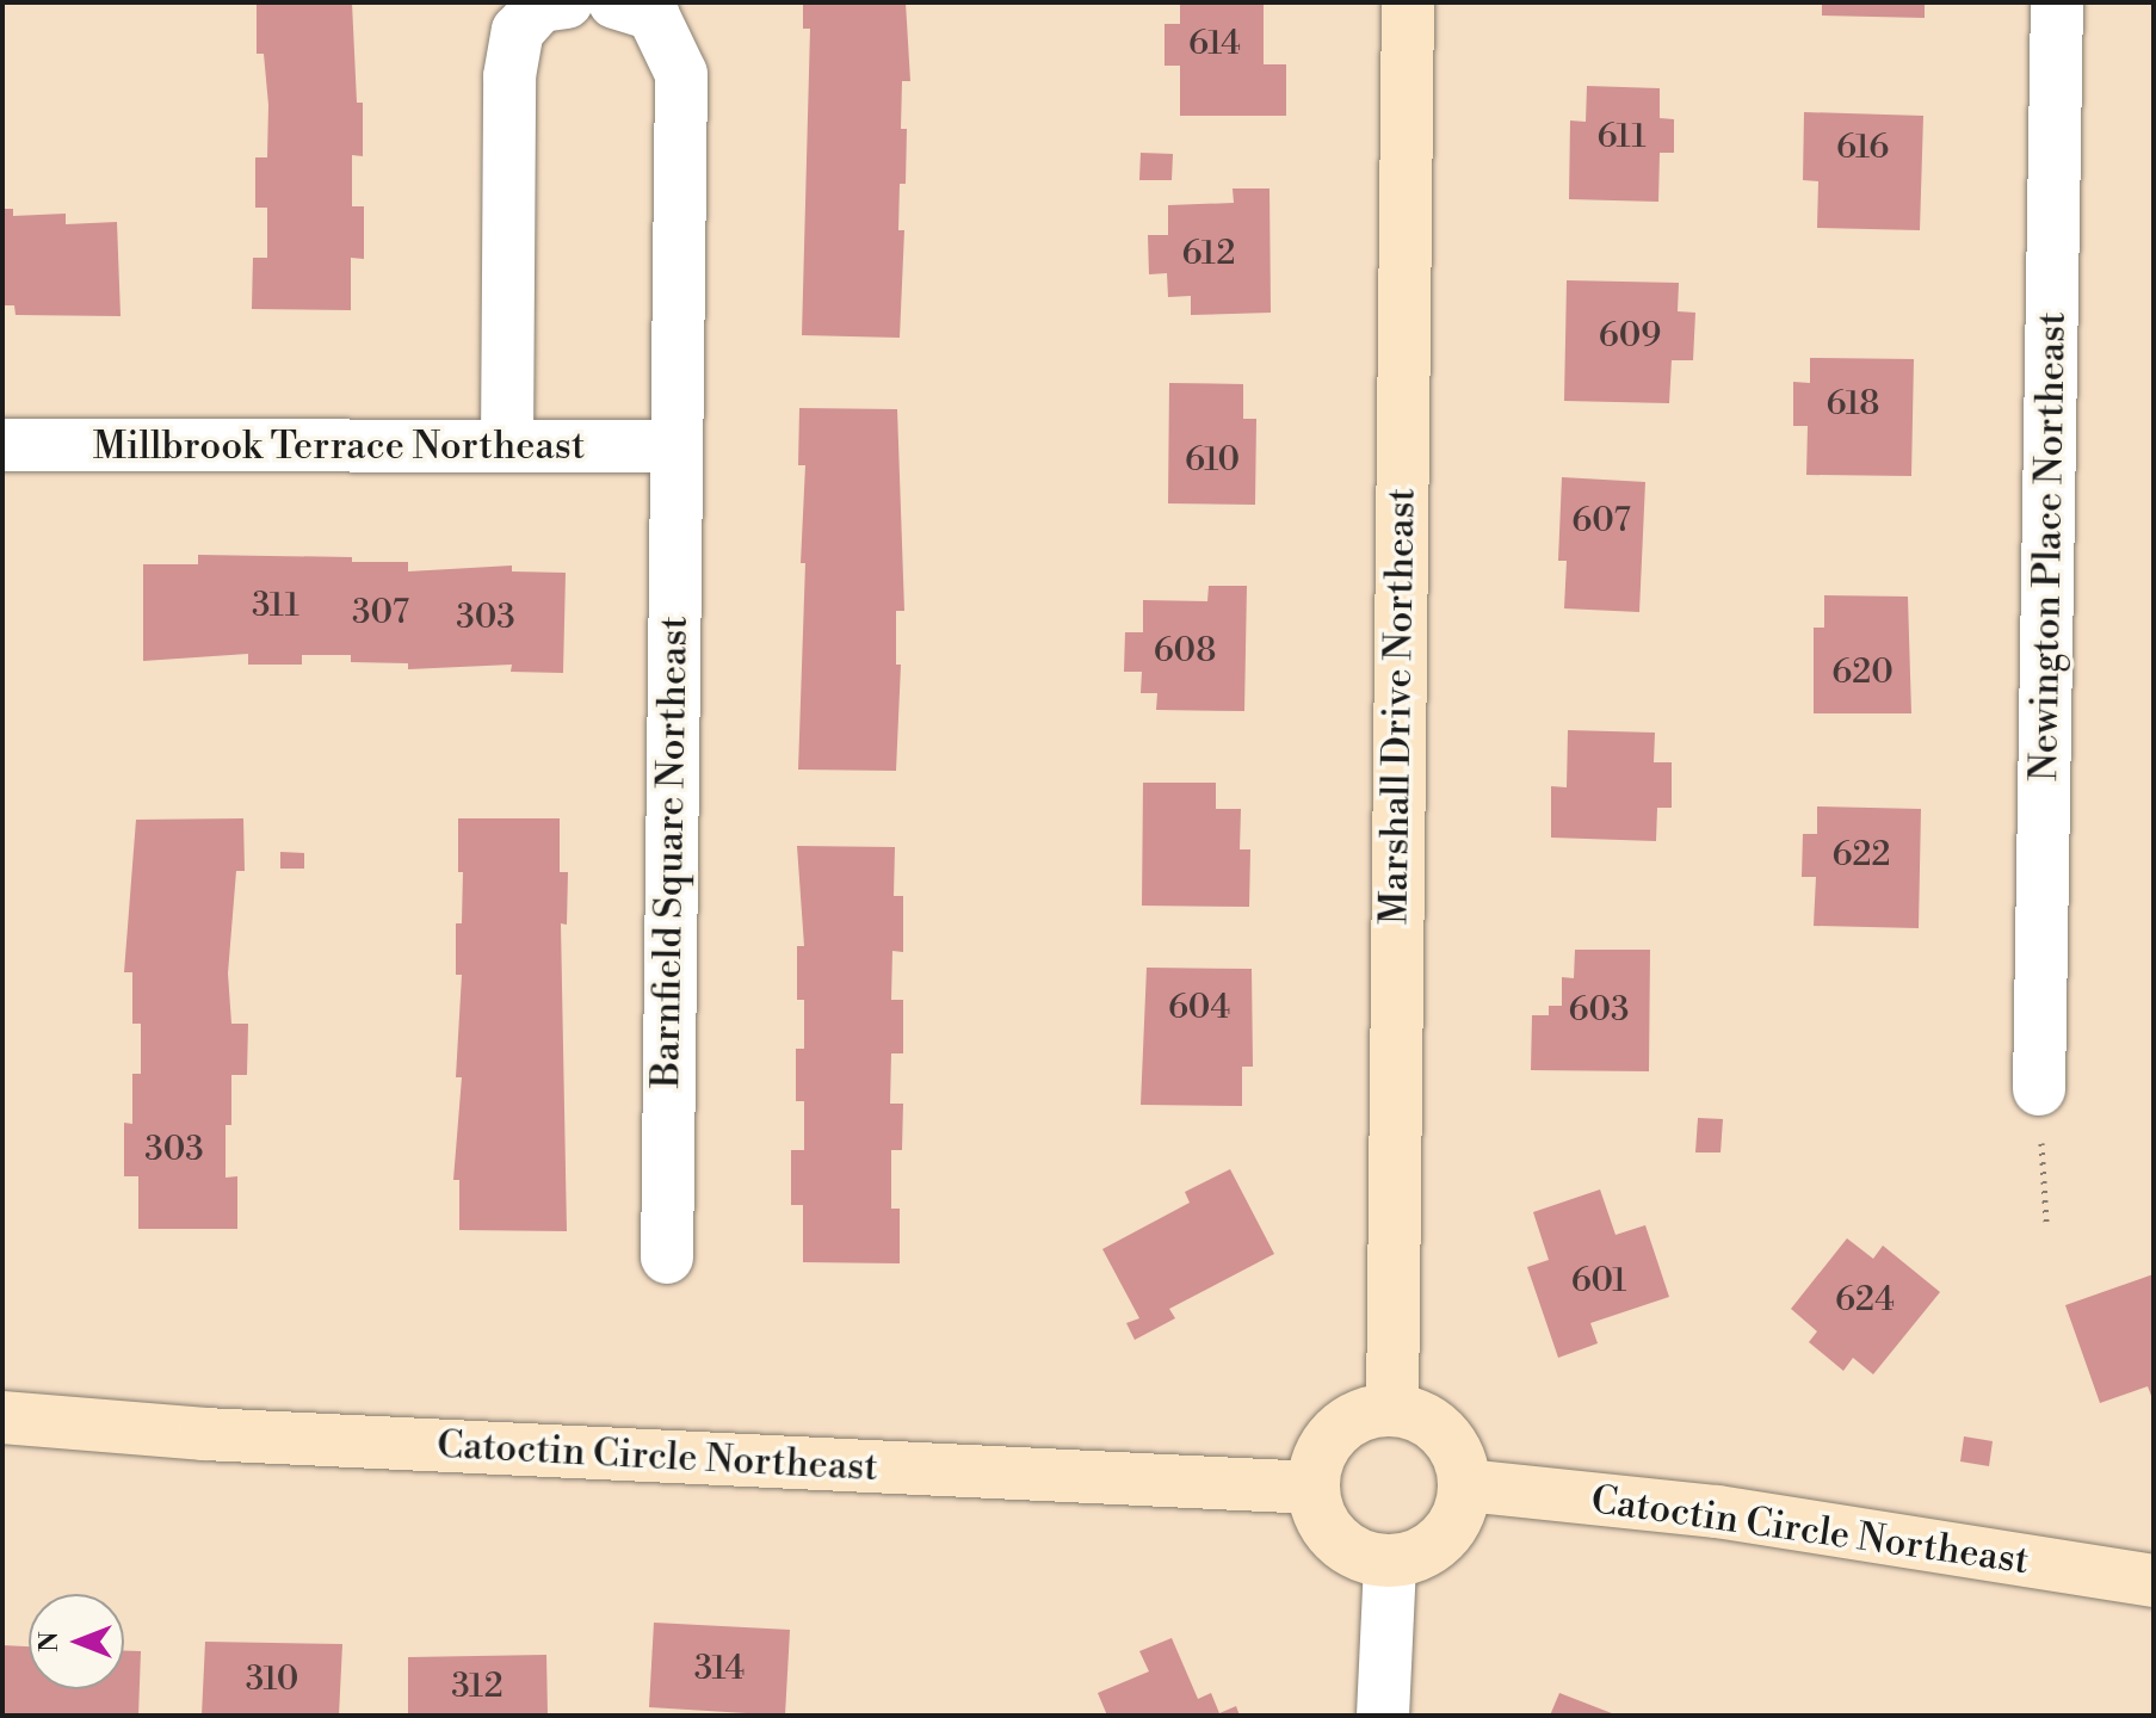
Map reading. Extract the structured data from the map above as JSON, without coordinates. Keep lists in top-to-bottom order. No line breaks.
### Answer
{"streets":{"street":["Millbrook Terrace Northeast","Newington Place Northeast","Marshall Drive Northeast","Barnfield Square Northeast","Catoctin Circle Northeast"]},"crossings":[["Millbrook Terrace Northeast","Barnfield Square Northeast"],["Marshall Drive Northeast","Catoctin Circle Northeast"]],"house_numbers":["614","611","616","612","609","618","610","607","311","307","303","608","620","622","604","603","303","601","624","314","310","312"],"north":"left"}
